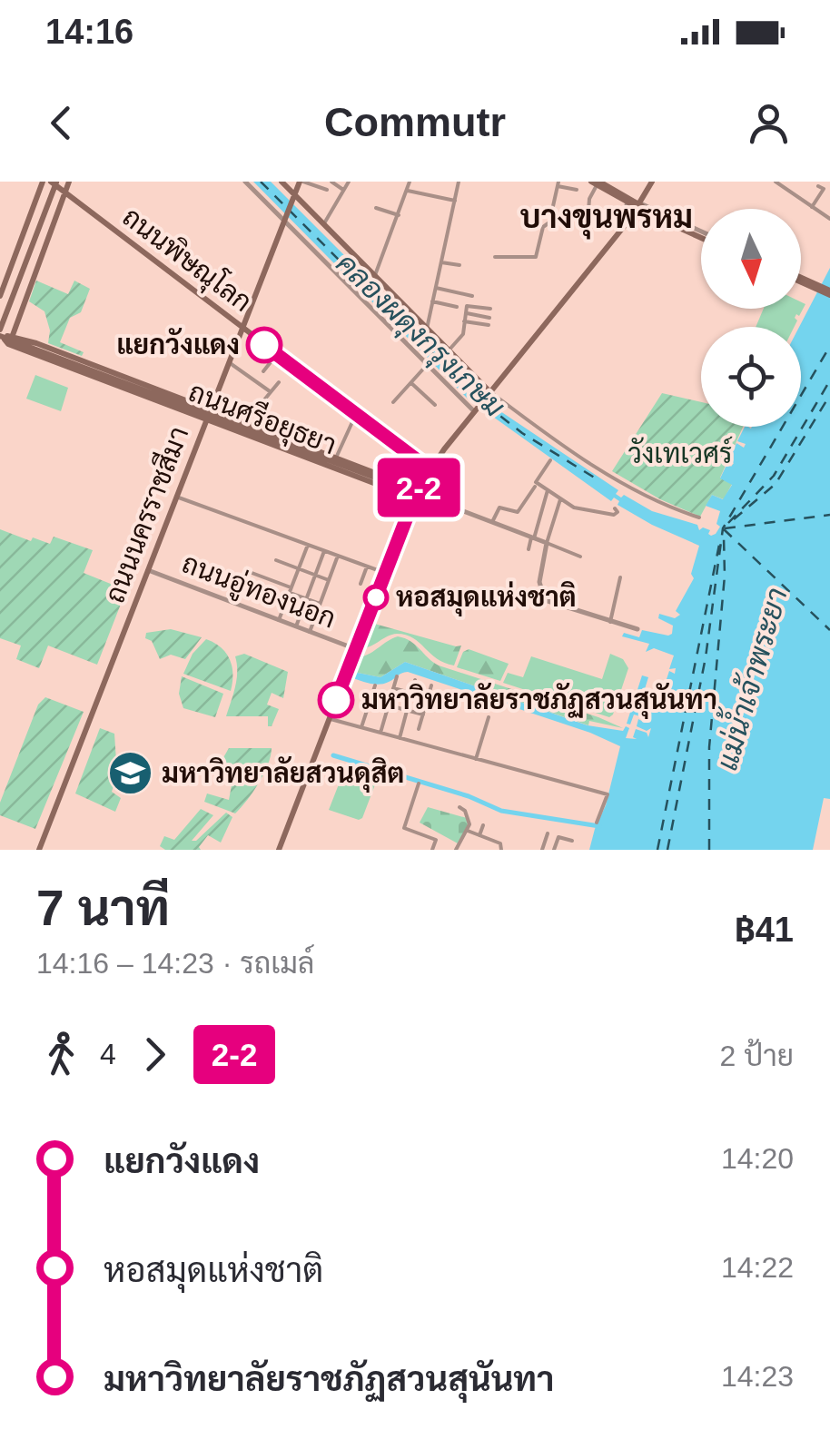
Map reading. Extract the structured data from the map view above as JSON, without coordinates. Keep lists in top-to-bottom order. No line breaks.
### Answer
{"streets":{"main road":["ถนนพิษณุโลก","ถนนศรีอยุธยา","ถนนนครราชสีมา"],"street":["ถนนอู่ทองนอก"]},"crossings":[["ถนนพิษณุโลก","ถนนนครราชสีมา"],["ถนนศรีอยุธยา","ถนนนครราชสีมา"],["ถนนนครราชสีมา","ถนนอู่ทองนอก"]],"districts":["บางขุนพรหม"],"water":["คลองผดุงกรุงเกษม","แม่น้ำเจ้าพระยา"],"parks":["วังเทเวศร์"],"places":{"other":["แยกวังแดง","หอสมุดแห่งชาติ","มหาวิทยาลัยราชภัฏสวนสุนันทา"],"school or university":["มหาวิทยาลัยสวนดุสิต"]},"lines":["bus line 2-2"],"north":"bottom","page":{"status":"14:16","header":"Commutr","on_map":"2-2","heading":["7 นาที","14:16 – 14:23 · รถเมล์","฿41"],"legs":["4","2-2","2 ป้าย"],"list":[{"name":"แยกวังแดง","value":"14:20"},{"name":"หอสมุดแห่งชาติ","value":"14:22"},{"name":"มหาวิทยาลัยราชภัฏสวนสุนันทา","value":"14:23"}]}}
